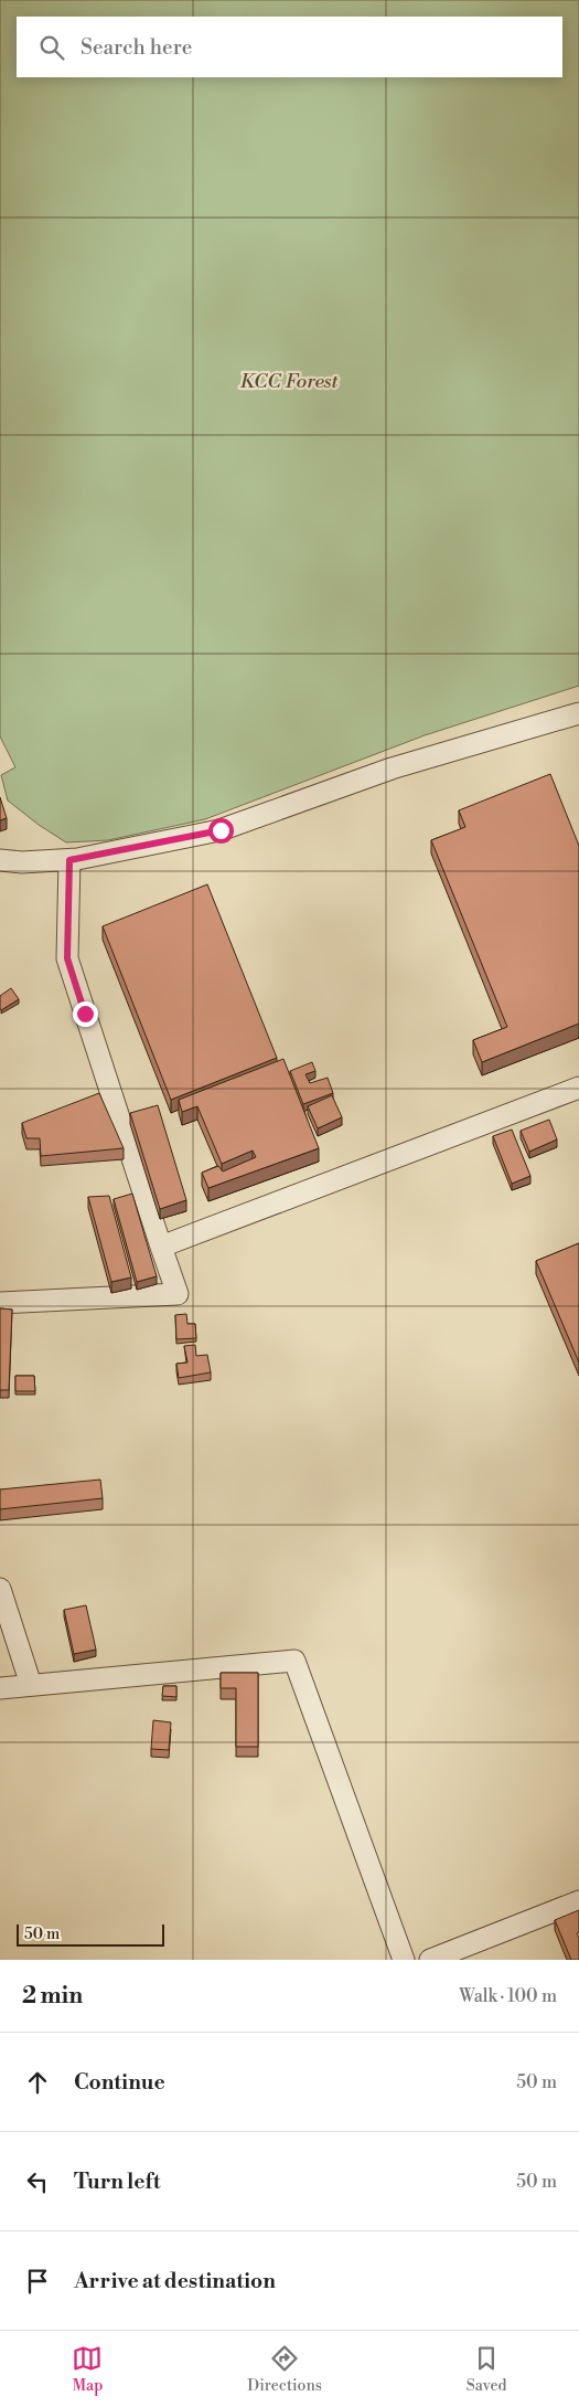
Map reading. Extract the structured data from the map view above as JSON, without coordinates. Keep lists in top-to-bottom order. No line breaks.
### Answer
{"parks":["KCC Forest"],"scale_bar":"50 m","page":{"search":"Search here","scale":"50 m","heading":["2 min","Walk · 100 m"],"list":[["Continue","50 m"],["Turn left","50 m"],"Arrive at destination"],"nav":["Map","Directions","Saved"]}}
